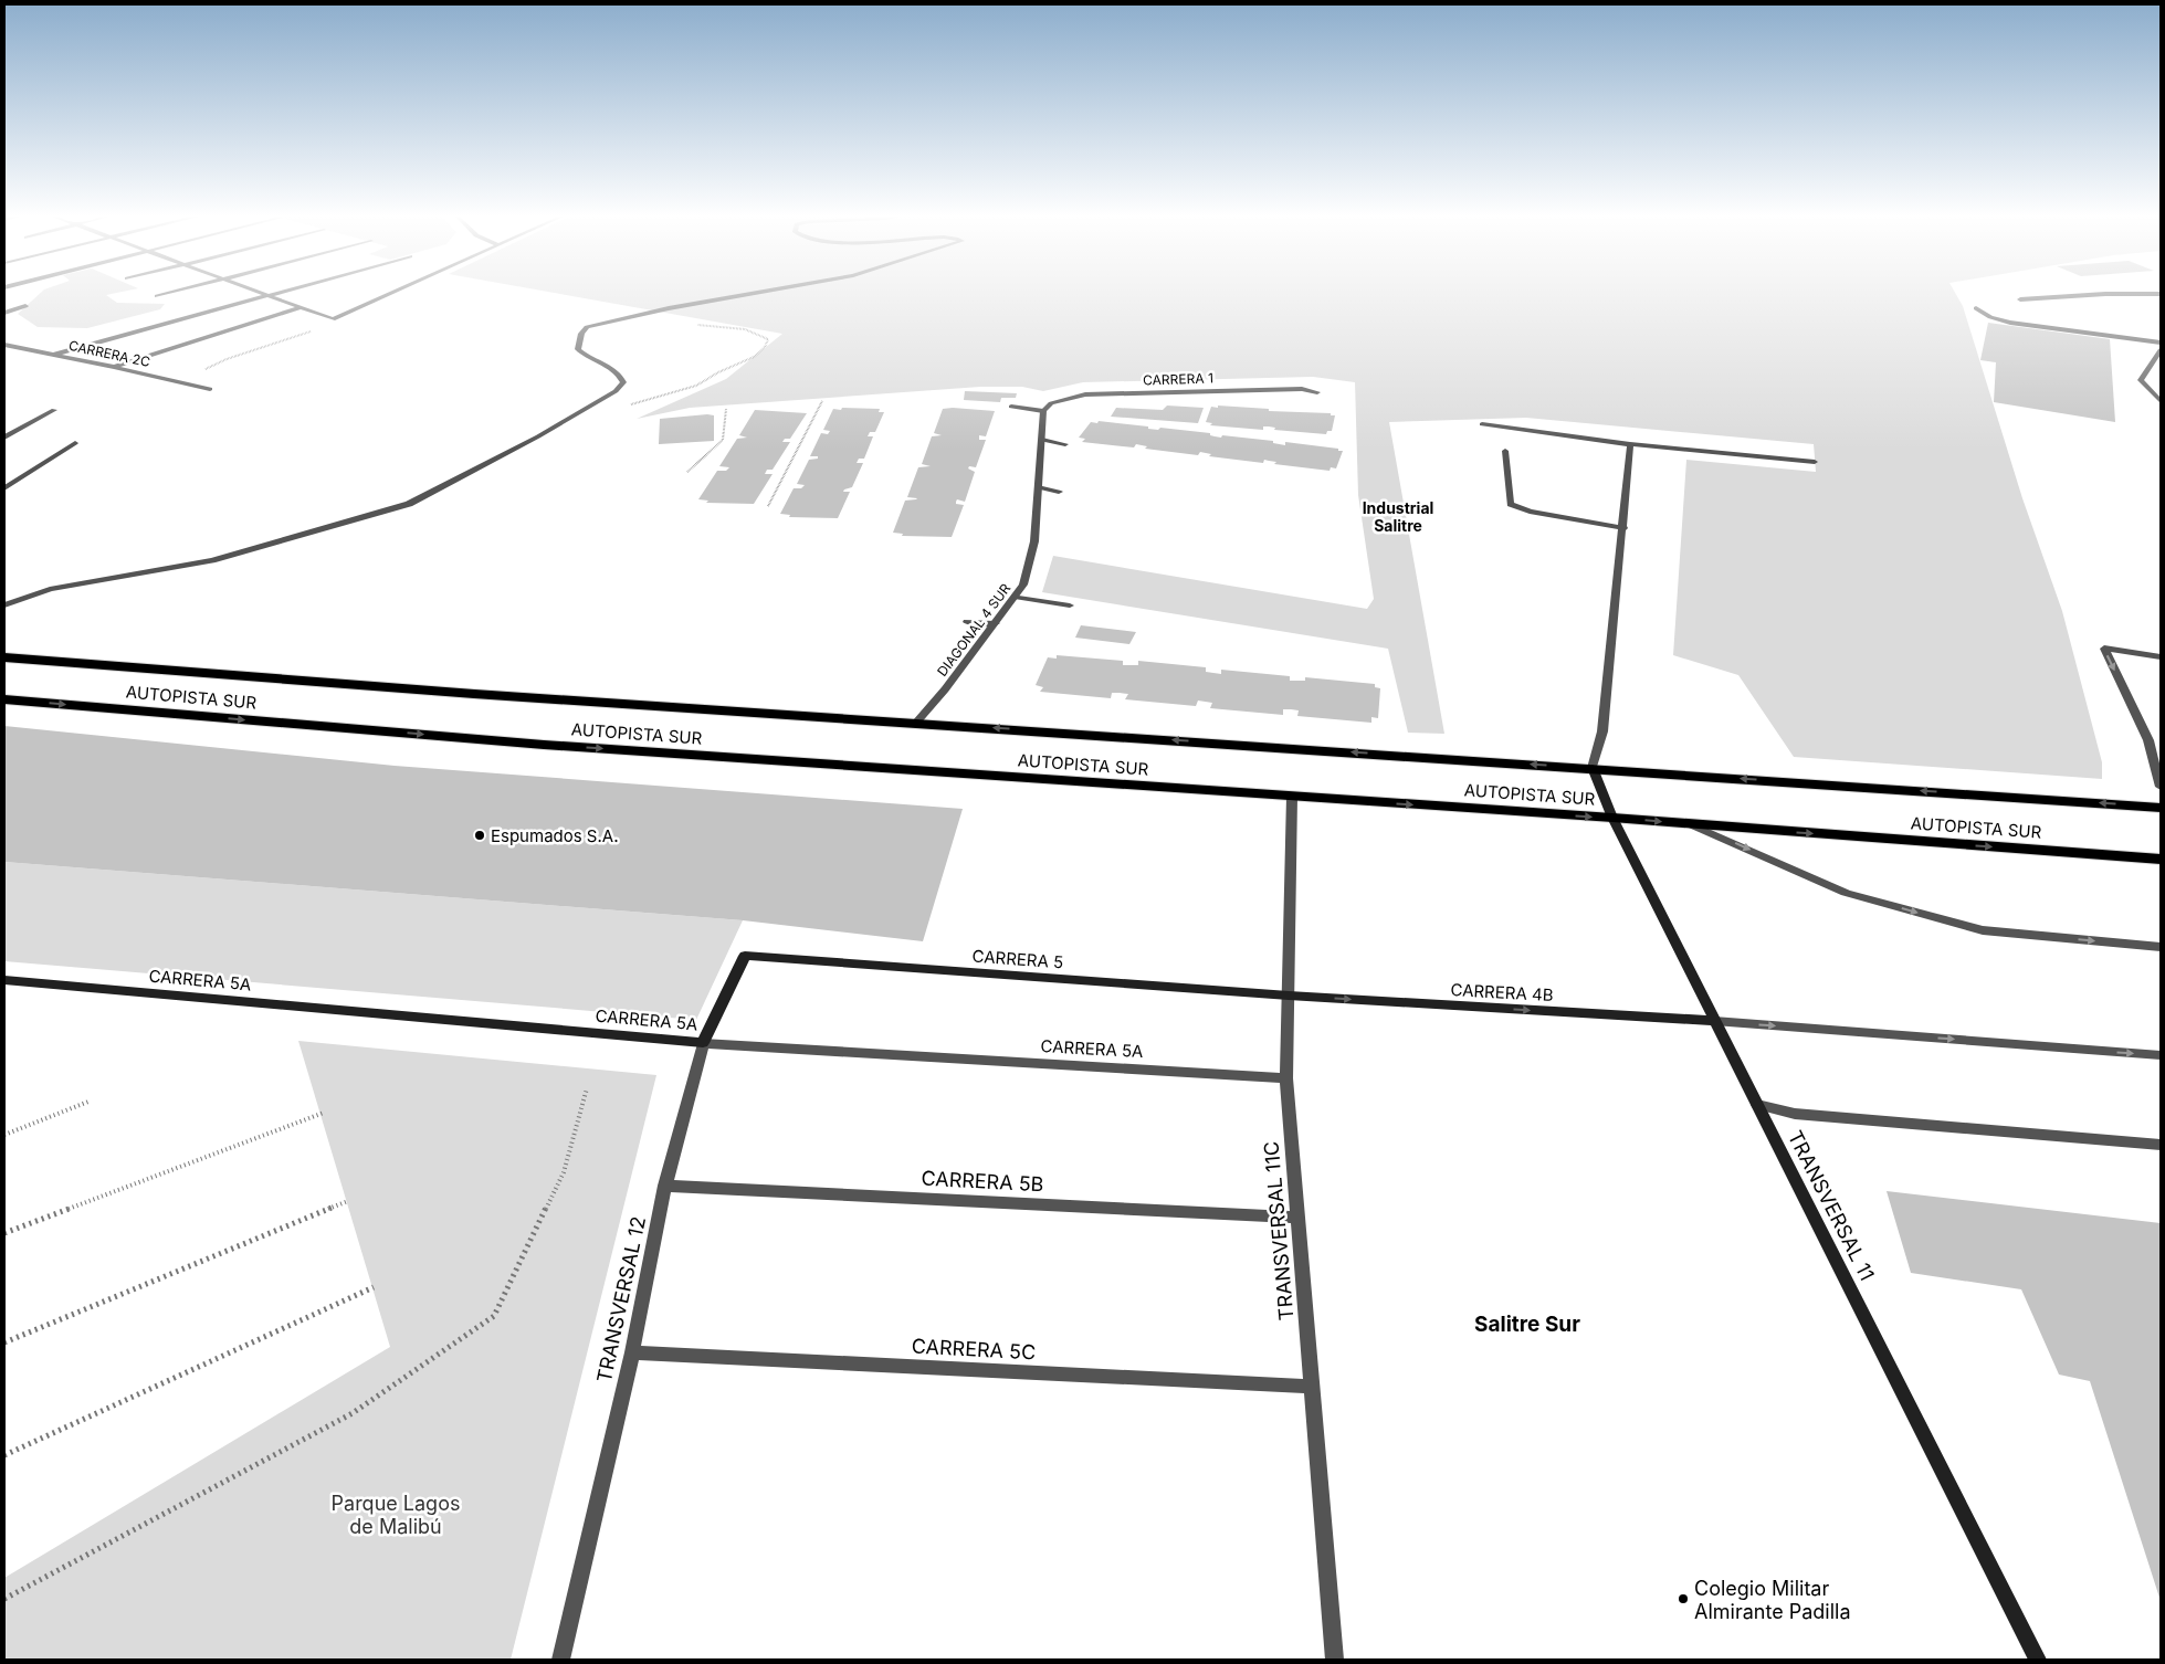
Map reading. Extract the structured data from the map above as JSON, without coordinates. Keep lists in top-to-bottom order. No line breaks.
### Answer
{"streets":{"highway":["AUTOPISTA SUR"],"main road":["CARRERA 5","CARRERA 5A","CARRERA 4B","TRANSVERSAL 11","TRANSVERSAL 12"],"street":["CARRERA 2C","CARRERA 1","DIAGONAL 4 SUR","CARRERA 5B","TRANSVERSAL 11C","CARRERA 5C"]},"crossings":[["CARRERA 1","DIAGONAL 4 SUR"],["DIAGONAL 4 SUR","AUTOPISTA SUR"],["AUTOPISTA SUR","TRANSVERSAL 11"],["AUTOPISTA SUR","TRANSVERSAL 11C"],["CARRERA 5","CARRERA 4B"],["CARRERA 5","TRANSVERSAL 11C"],["CARRERA 5","TRANSVERSAL 12"],["CARRERA 5A","TRANSVERSAL 11C"],["CARRERA 5A","TRANSVERSAL 12"],["CARRERA 4B","TRANSVERSAL 11"],["CARRERA 4B","TRANSVERSAL 11C"],["CARRERA 5B","TRANSVERSAL 11C"],["CARRERA 5B","TRANSVERSAL 12"],["TRANSVERSAL 11C","CARRERA 5C"],["TRANSVERSAL 12","CARRERA 5C"]],"one_way":["CARRERA 4B"],"districts":["Industrial Salitre","Salitre Sur"],"parks":["Parque Lagos de Malibú"],"places":["Espumados S.A.","Colegio Militar Almirante Padilla"]}
